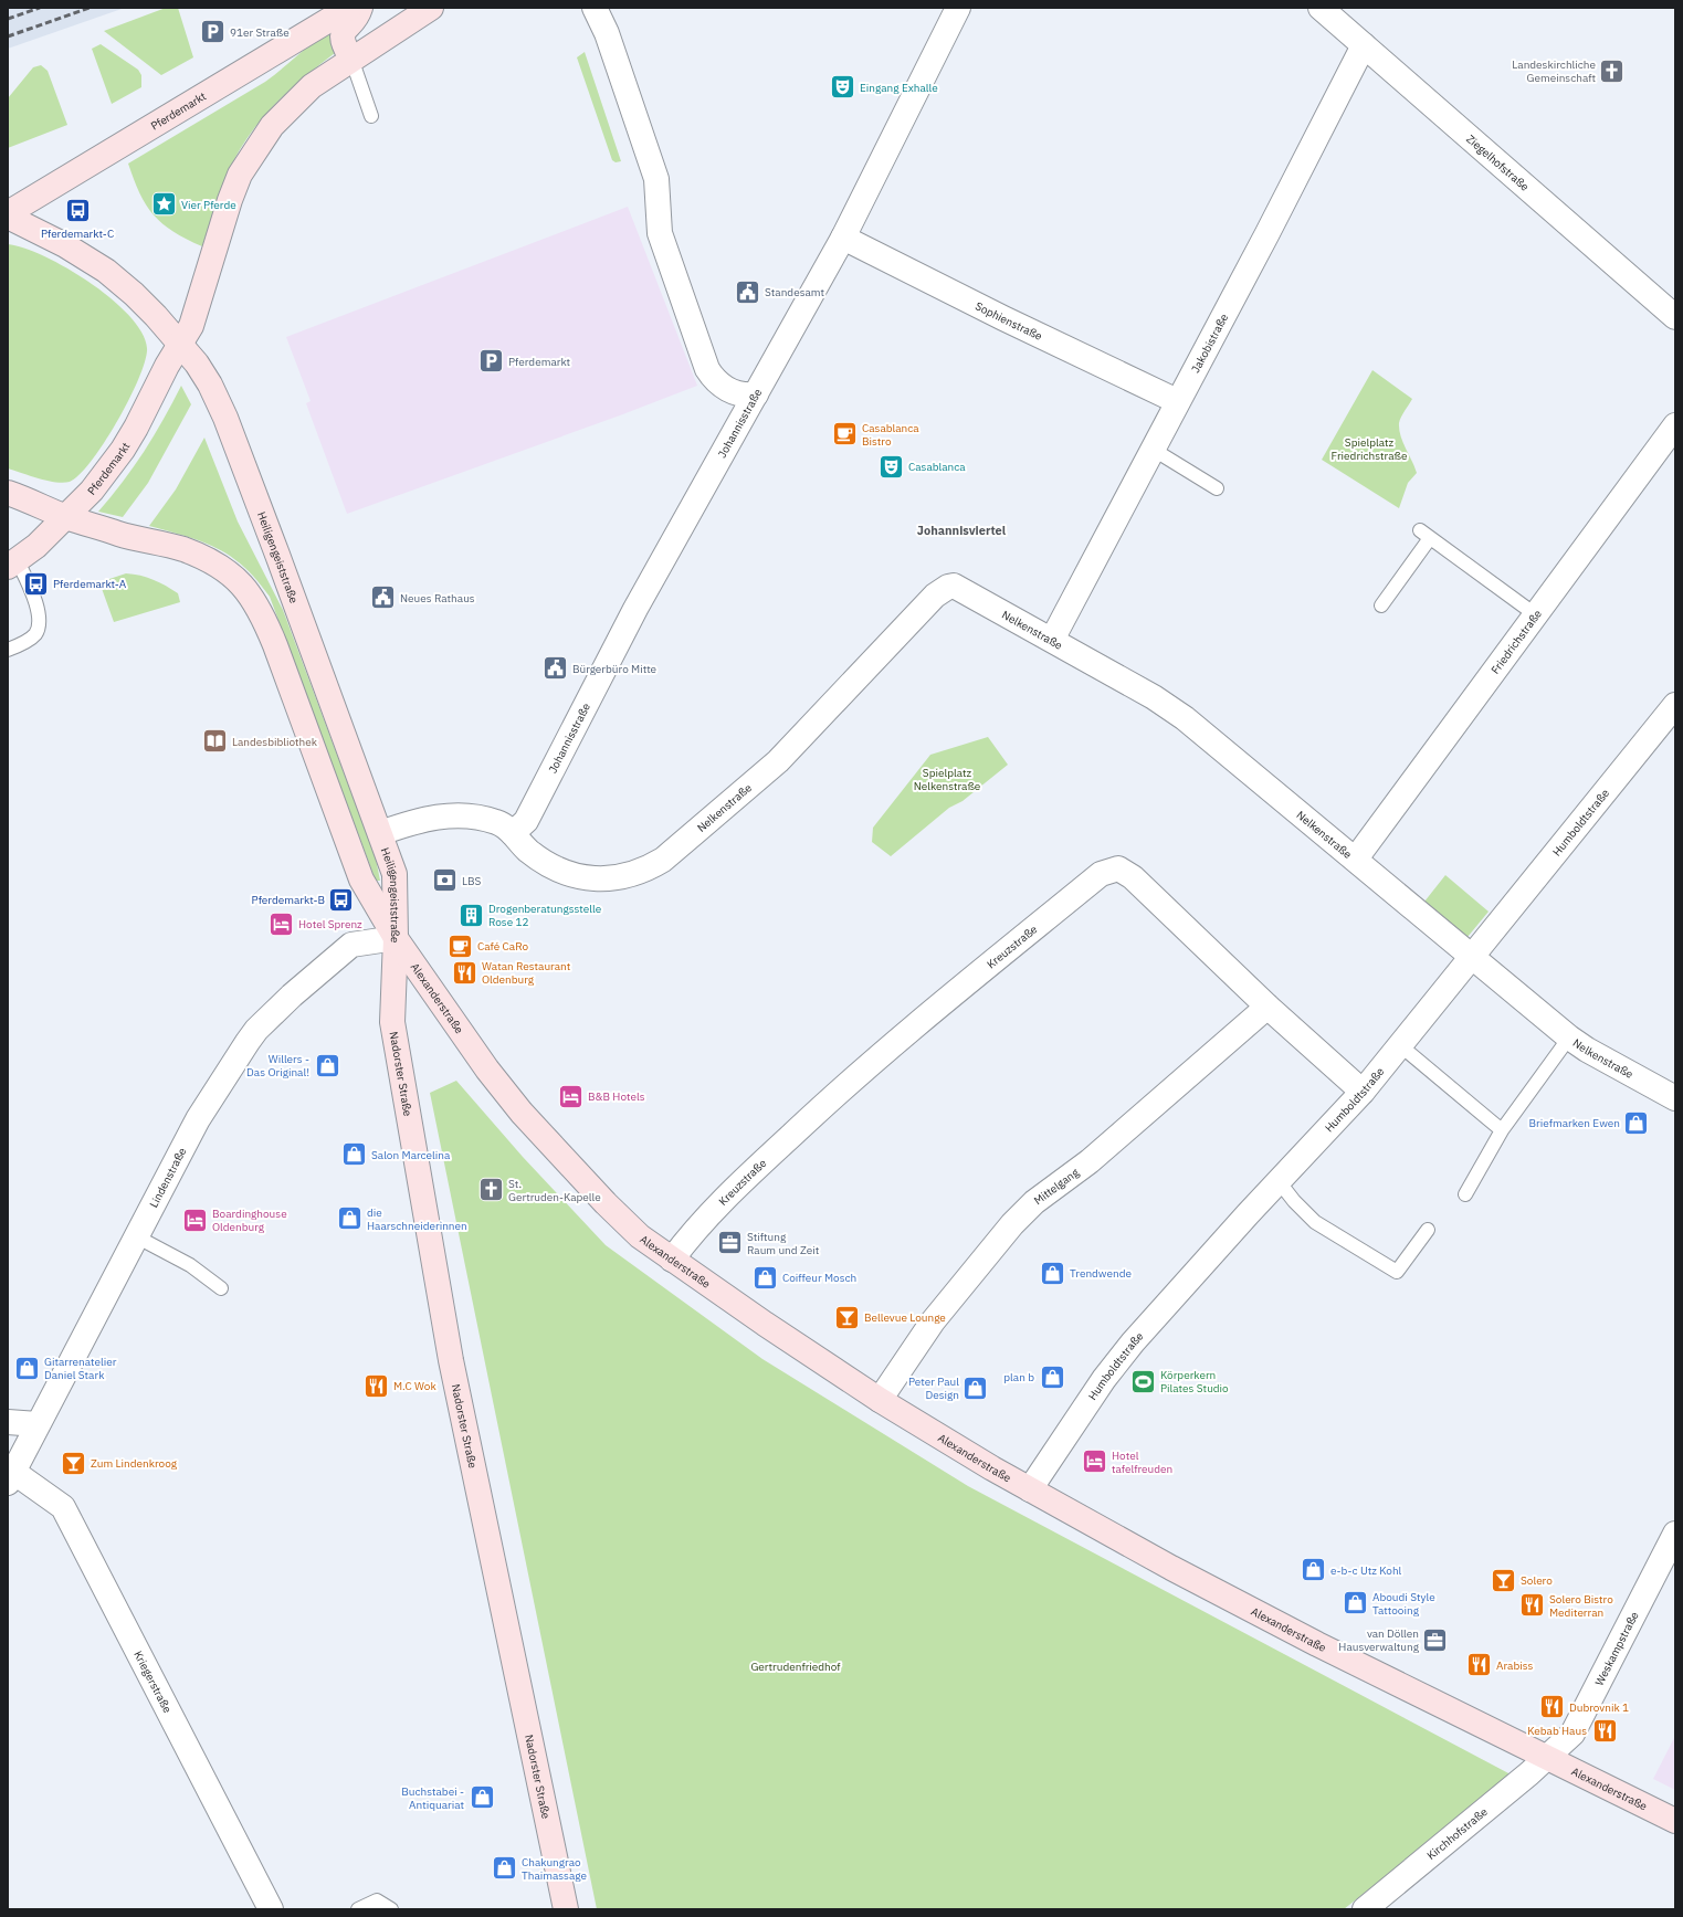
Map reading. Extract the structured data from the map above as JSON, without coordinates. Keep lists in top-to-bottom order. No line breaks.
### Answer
{"streets":{"street":["Pferdemarkt","Ziegelhofstraße","Sophienstraße","Jakobistraße","Johannisstraße","Heiligengeiststraße","Nelkenstraße","Friedrichstraße","Humboldtstraße","Kreuzstraße","Alexanderstraße","Nadorster Straße","Lindenstraße","Mittelgang","Weskampstraße","Kriegerstraße","Kirchhofstraße"]},"crossings":[["Pferdemarkt","Heiligengeiststraße"],["Ziegelhofstraße","Jakobistraße"],["Sophienstraße","Jakobistraße"],["Sophienstraße","Johannisstraße"],["Jakobistraße","Nelkenstraße"],["Johannisstraße","Nelkenstraße"],["Heiligengeiststraße","Nelkenstraße"],["Heiligengeiststraße","Alexanderstraße"],["Heiligengeiststraße","Nadorster Straße"],["Heiligengeiststraße","Lindenstraße"],["Nelkenstraße","Friedrichstraße"],["Nelkenstraße","Humboldtstraße"],["Humboldtstraße","Kreuzstraße"],["Humboldtstraße","Alexanderstraße"],["Kreuzstraße","Alexanderstraße"],["Kreuzstraße","Mittelgang"],["Alexanderstraße","Nadorster Straße"],["Alexanderstraße","Lindenstraße"],["Alexanderstraße","Mittelgang"],["Alexanderstraße","Weskampstraße"],["Alexanderstraße","Kirchhofstraße"],["Nadorster Straße","Lindenstraße"],["Lindenstraße","Kriegerstraße"],["Weskampstraße","Kirchhofstraße"]],"districts":["Johannisviertel"],"parks":["Spielplatz Friedrichstraße","Spielplatz Nelkenstraße","Gertrudenfriedhof"],"places":{"parking":["91er Straße","Pferdemarkt"],"church":["Landeskirchliche Gemeinschaft","St. Gertruden-Kapelle"],"theatre":["Eingang Exhalle","Casablanca"],"place":["Vier Pferde"],"bus stop":["Pferdemarkt-C","Pferdemarkt-A","Pferdemarkt-B"],"public building":["Standesamt","Neues Rathaus","Bürgerbüro Mitte"],"cafe":["Casablanca Bistro","Café CaRo"],"library":["Landesbibliothek"],"bank":["LBS"],"building":["Drogenberatungsstelle Rose 12"],"hotel":["Hotel Sprenz","B&B Hotels","Boardinghouse Oldenburg","Hotel tafelfreuden"],"restaurant":["Watan Restaurant Oldenburg","M.C Wok","Solero Bistro Mediterran","Arabiss","Dubrovnik 1","Kebab Haus"],"shop":["Willers - Das Original!","Briefmarken Ewen","Salon Marcelina","die Haarschneiderinnen","Trendwende","Coiffeur Mosch","Gitarrenatelier Daniel Stark","plan b","Peter Paul Design","e-b-c Utz Kohl","Aboudi Style Tattooing","Buchstabei - Antiquariat","Chakungrao Thaimassage"],"office":["Stiftung Raum und Zeit","van Döllen Hausverwaltung"],"bar":["Bellevue Lounge","Zum Lindenkroog","Solero"],"sports":["Körperkern Pilates Studio"]}}
